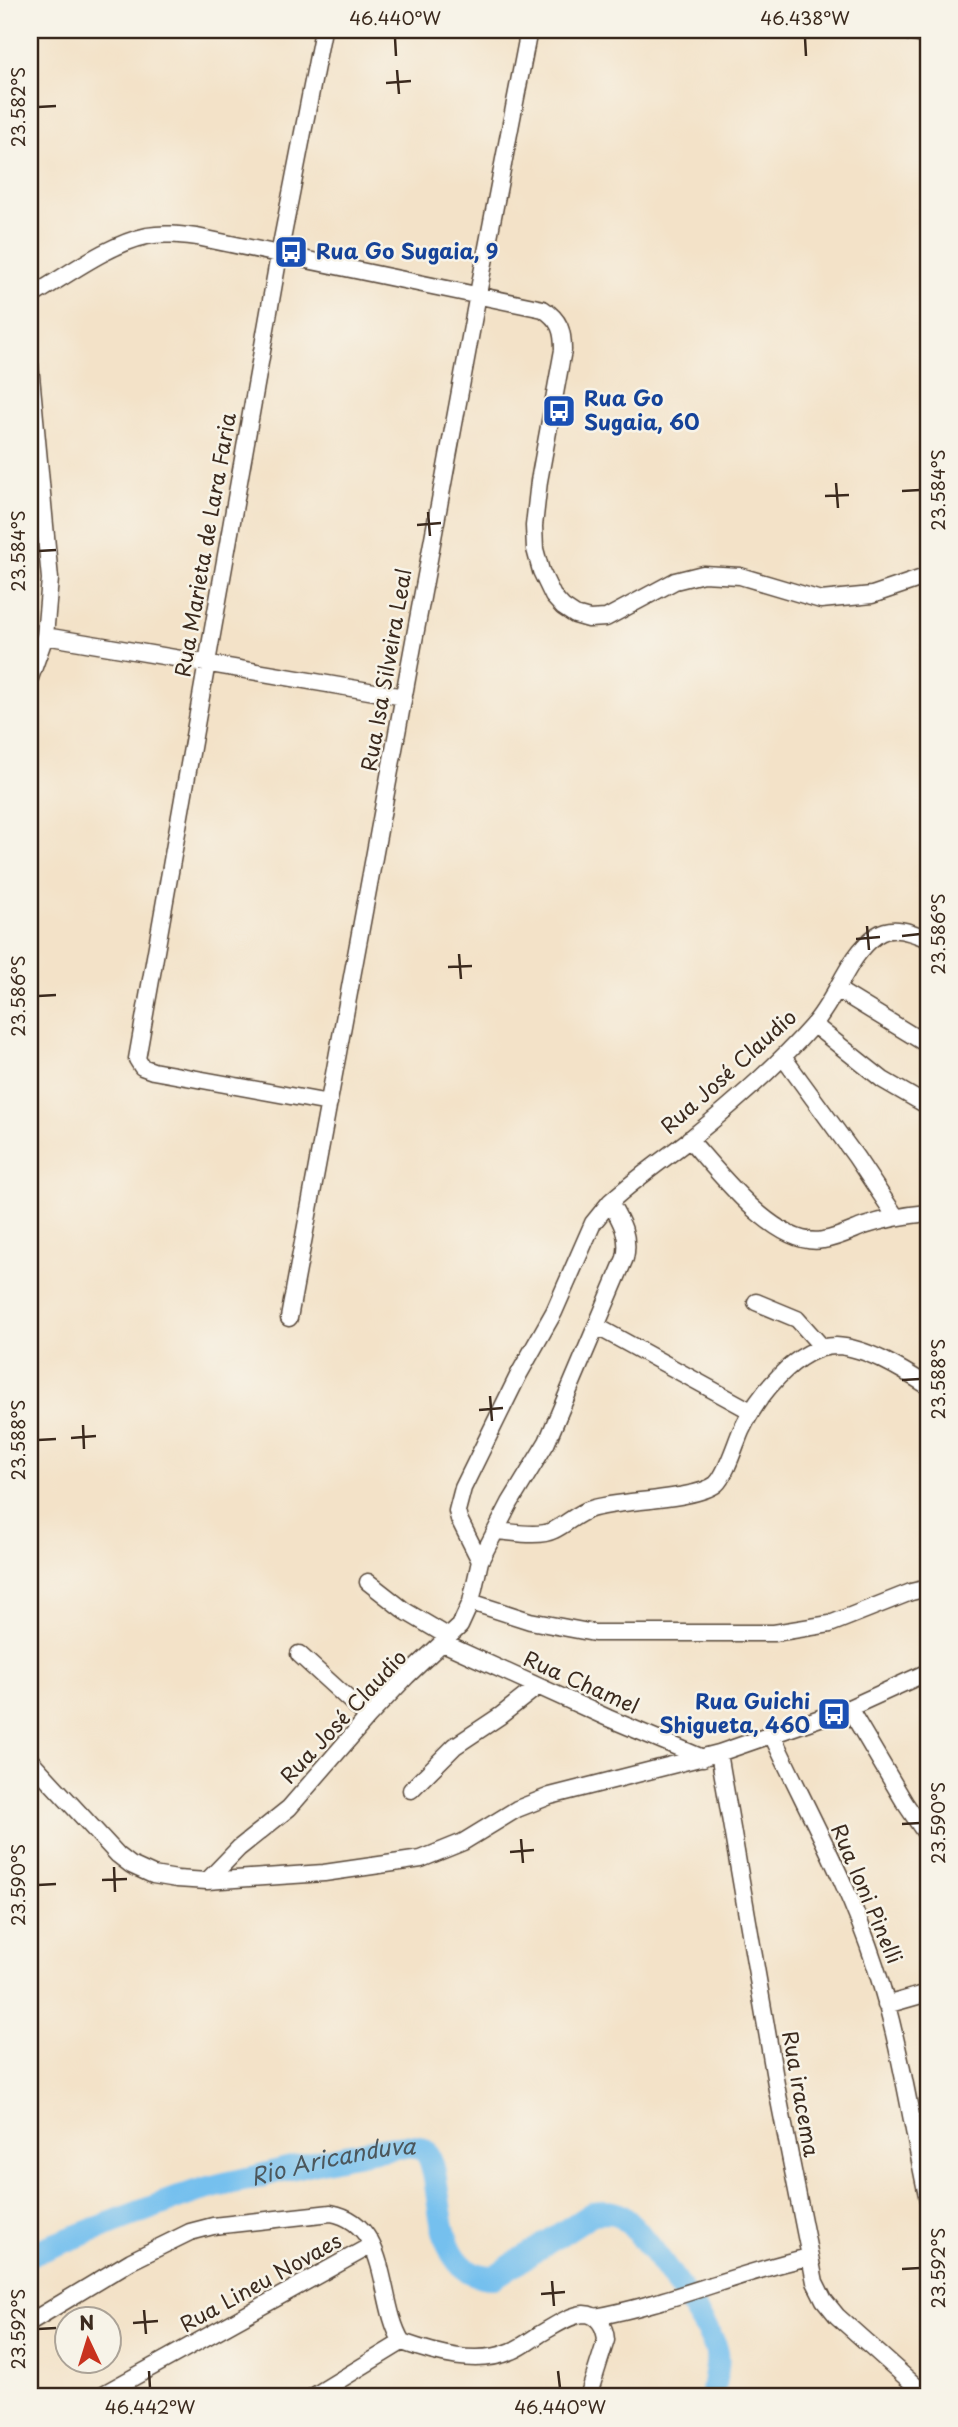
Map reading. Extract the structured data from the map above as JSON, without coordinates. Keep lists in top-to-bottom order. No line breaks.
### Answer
{"streets":{"street":["Rua Marieta de Lara Faria","Rua Isa Silveira Leal","Rua José Claudio","Rua Chamel","Rua Ioni Pinelli","Rua iracema","Rua Lineu Novaes"]},"crossings":[["Rua Marieta de Lara Faria","Rua Isa Silveira Leal"],["Rua José Claudio","Rua Chamel"],["Rua Chamel","Rua iracema"]],"water":["Rio Aricanduva"],"places":{"bus stop":["Rua Go Sugaia, 9","Rua Go Sugaia, 60","Rua Guichi Shigueta, 460"]},"north":"top","coordinates":["46.440°W","46.438°W","23.582°S","23.584°S","23.586°S","23.588°S","23.590°S","23.592°S","46.442°W"]}
